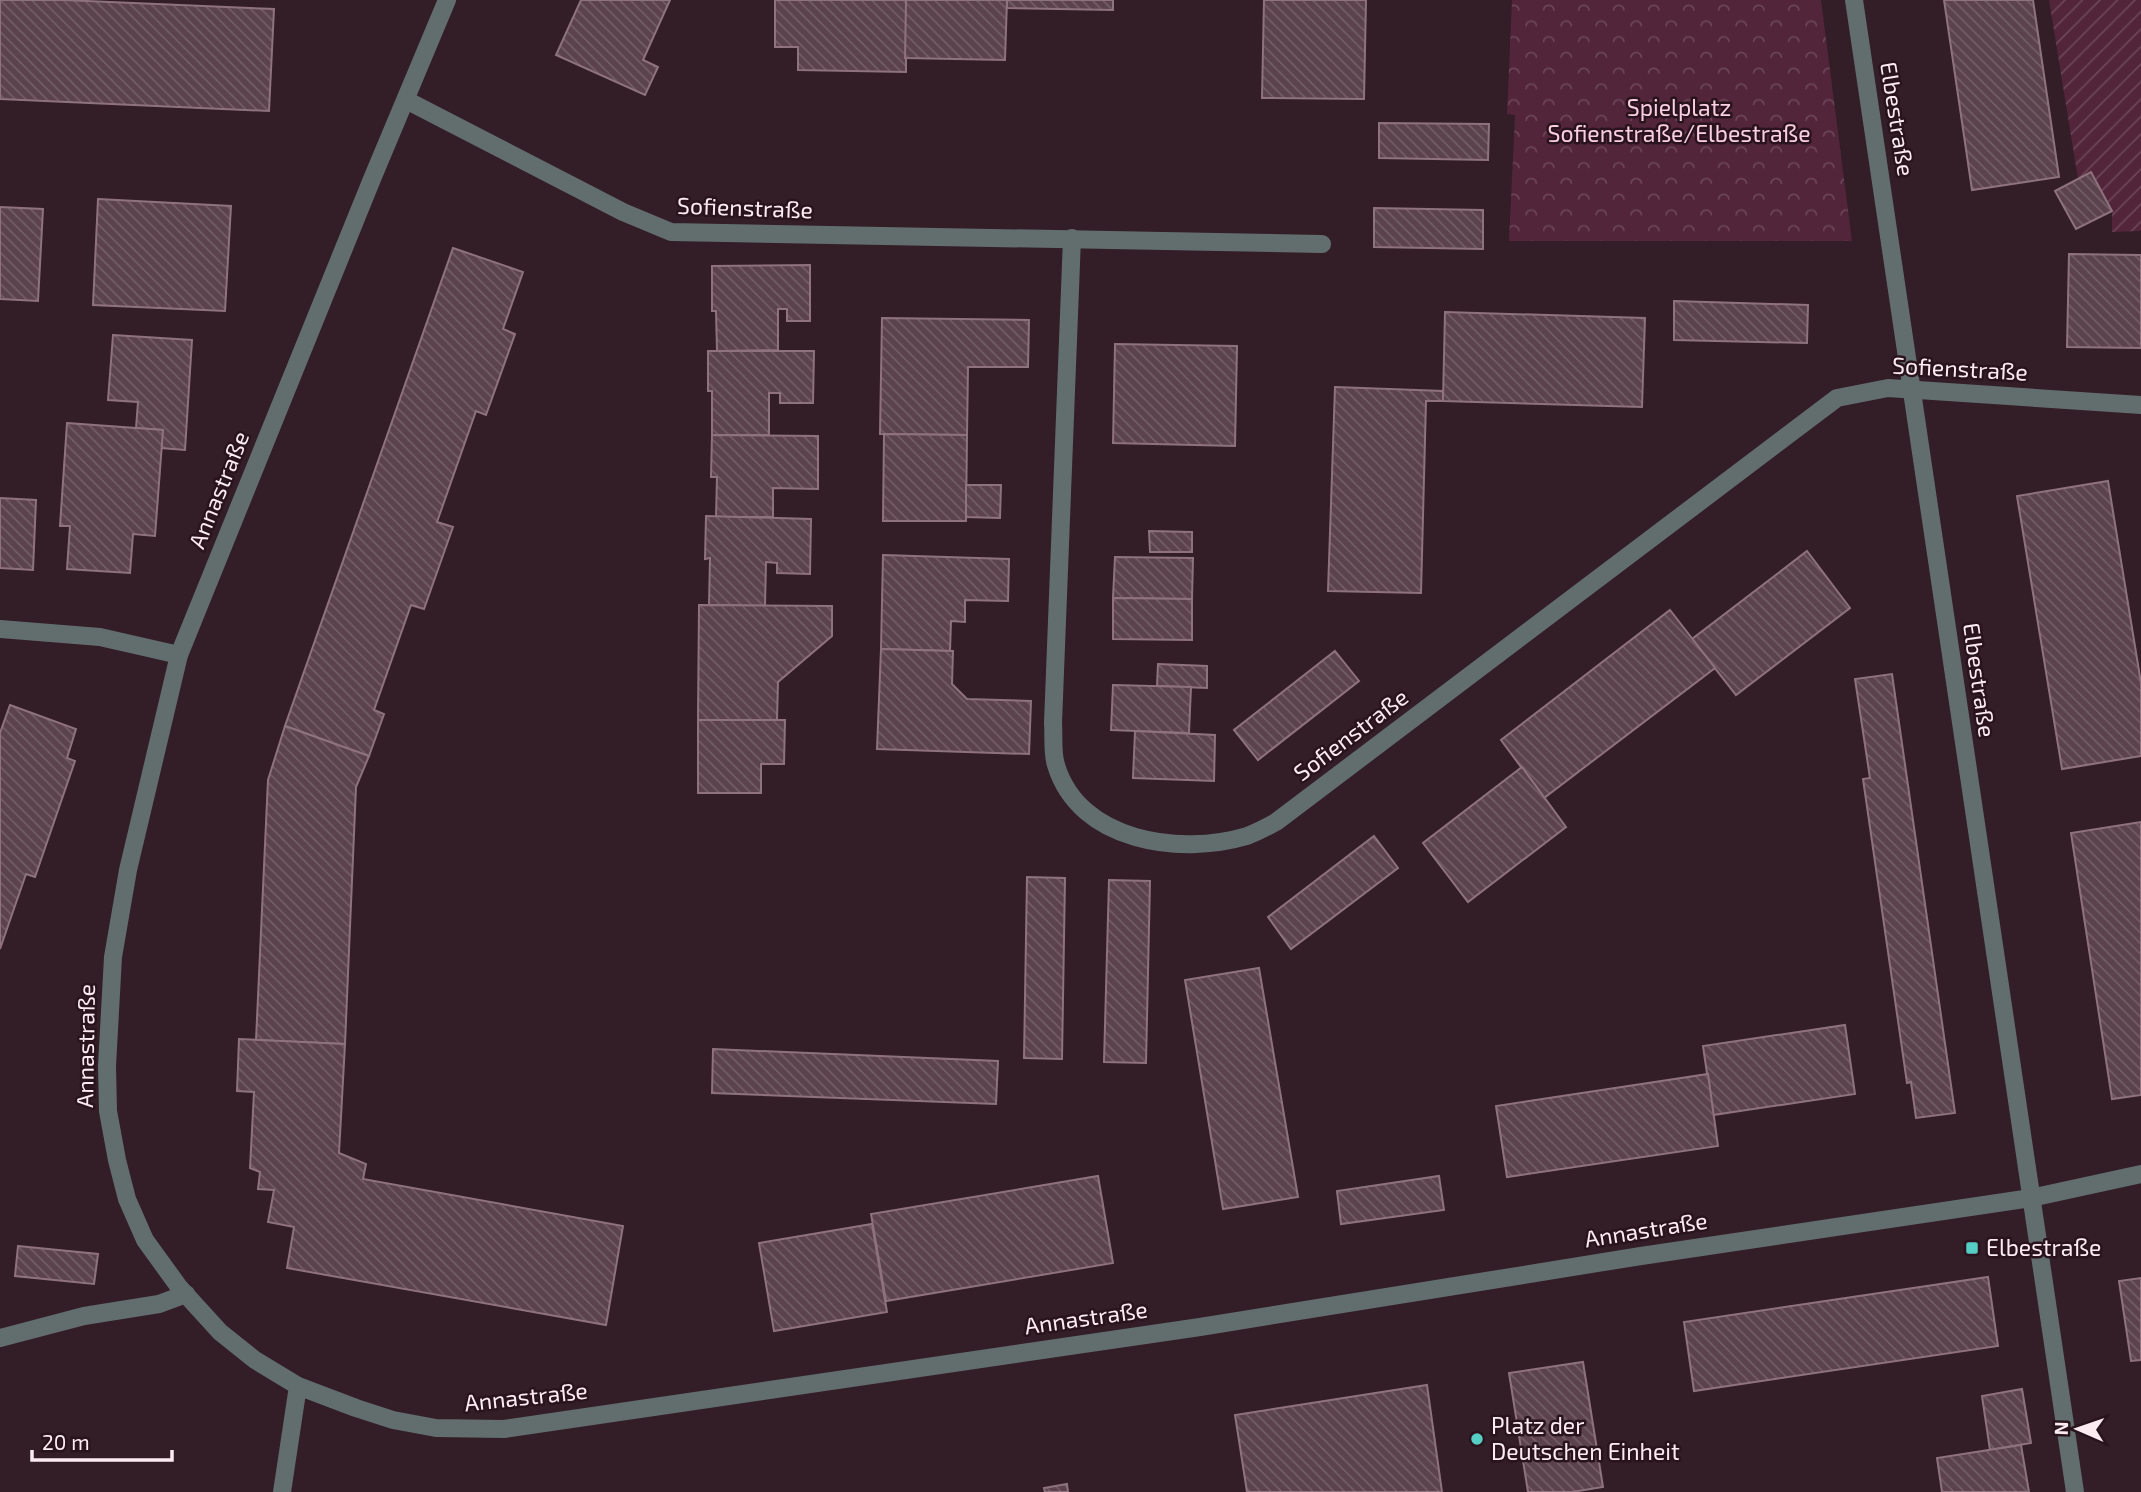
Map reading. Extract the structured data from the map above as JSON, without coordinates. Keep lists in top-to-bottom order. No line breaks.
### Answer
{"streets":{"street":["Elbestraße","Sofienstraße","Annastraße"]},"crossings":[["Elbestraße","Sofienstraße"],["Elbestraße","Annastraße"],["Sofienstraße","Annastraße"]],"parks":["Spielplatz Sofienstraße/Elbestraße"],"places":{"transit":["Elbestraße"],"other":["Platz der Deutschen Einheit"]},"scale_bar":"20 m","north":"left"}
